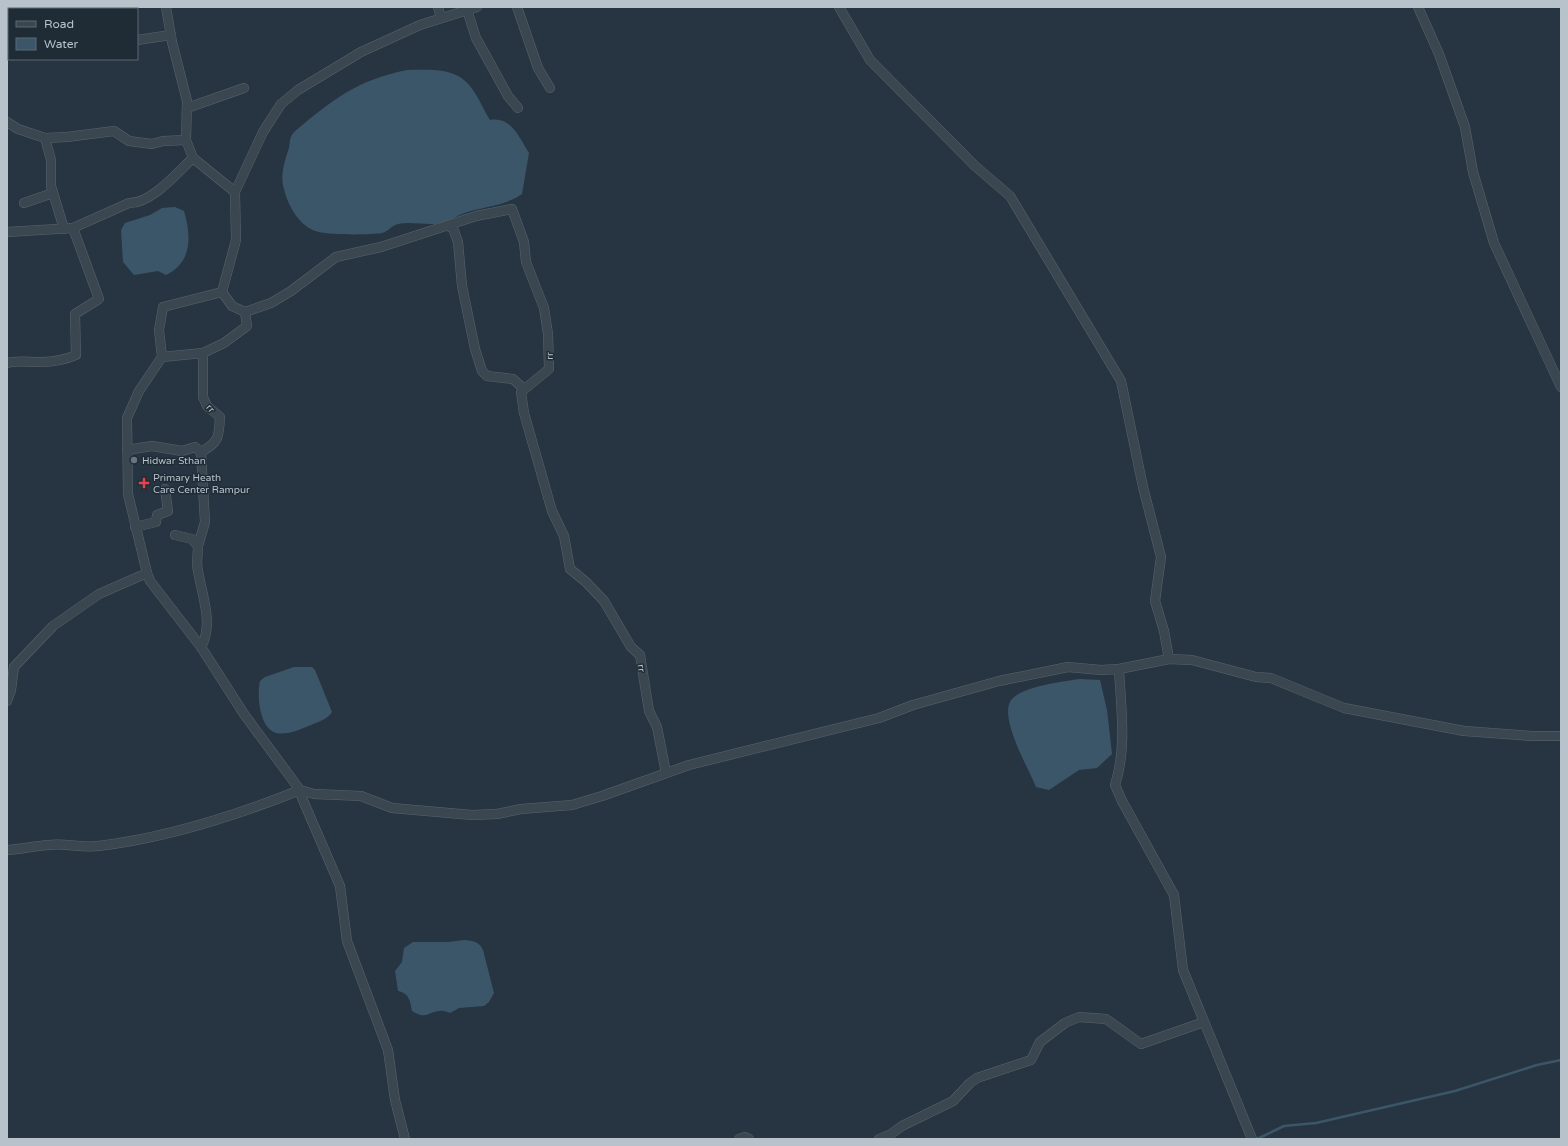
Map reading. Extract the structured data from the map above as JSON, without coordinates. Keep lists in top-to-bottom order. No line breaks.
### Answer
{"streets":{"street":["rr"]},"places":{"other":["Hidwar Sthan"],"health":["Primary Heath Care Center Rampur"]},"legend":["Road","Water"]}
